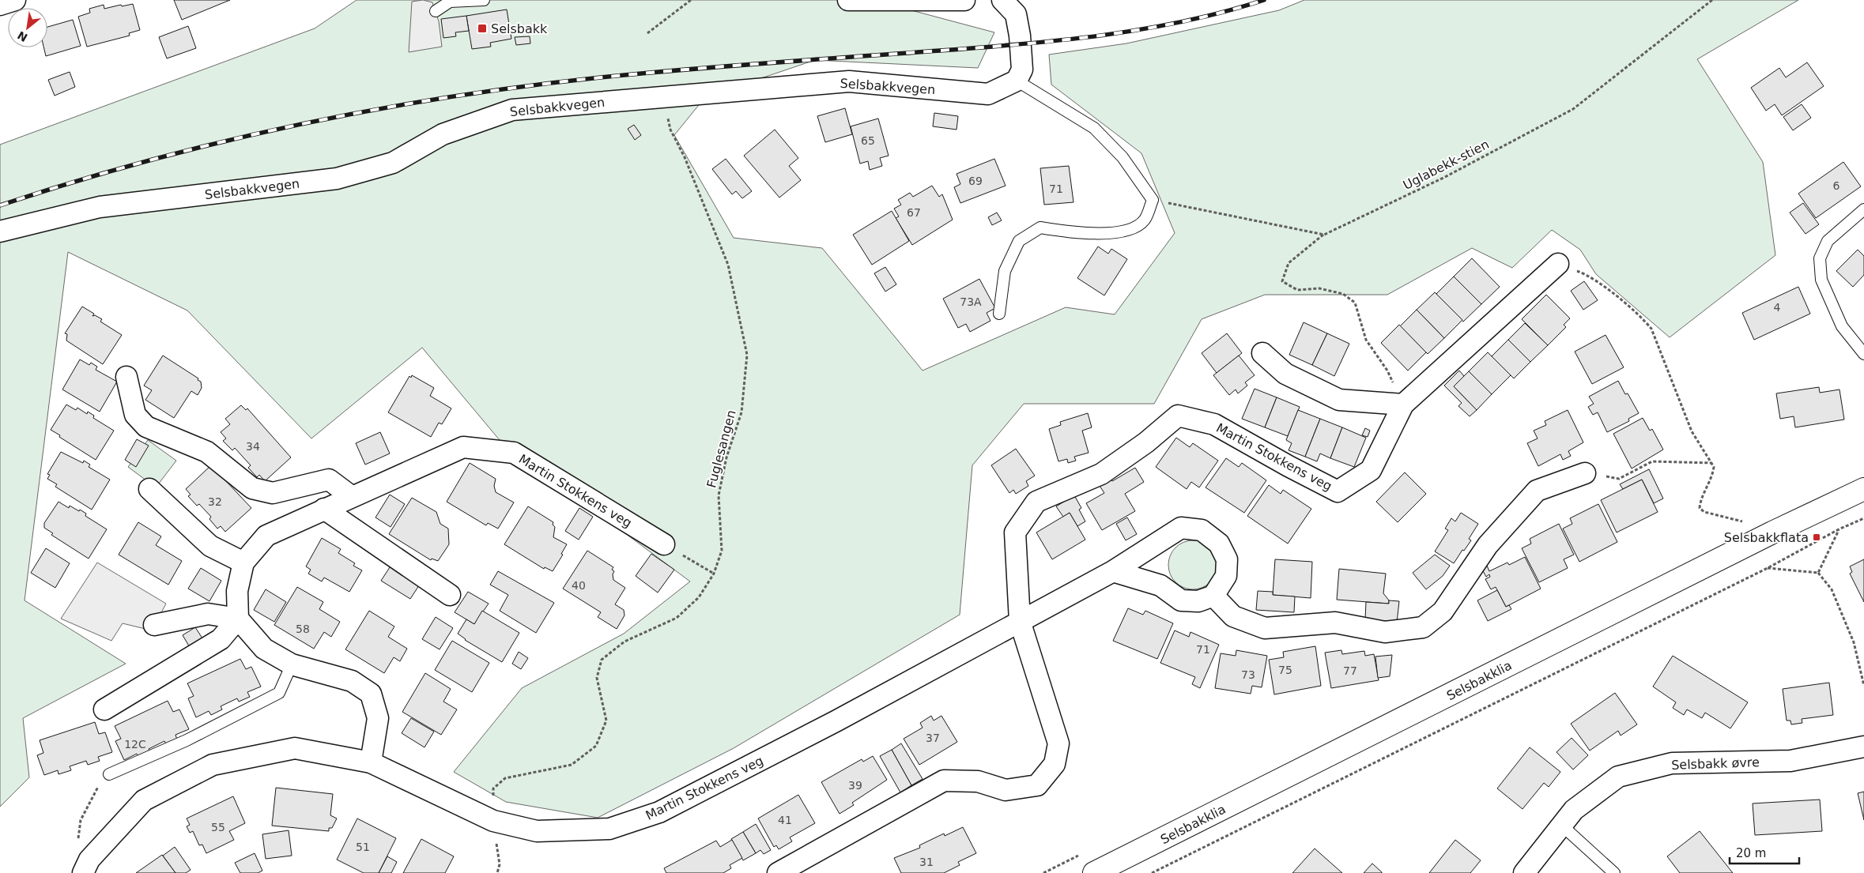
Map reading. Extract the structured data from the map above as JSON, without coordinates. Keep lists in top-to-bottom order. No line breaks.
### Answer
{"streets":{"street":["Selsbakkvegen","Martin Stokkens veg","Selsbakklia","Selsbakk øvre"],"path":["Uglabekk-stien","Fuglesangen"]},"crossings":[["Selsbakkvegen","Fuglesangen"],["Uglabekk-stien","Martin Stokkens veg"],["Fuglesangen","Martin Stokkens veg"]],"places":{"transit":["Selsbakk","Selsbakkflata"]},"house_numbers":["65","69","6","71","67","73A","4","34","32","40","58","71","75","77","73","37","12C","39","41","55","51","31"],"scale_bar":"20 m","north":"bottom left"}
